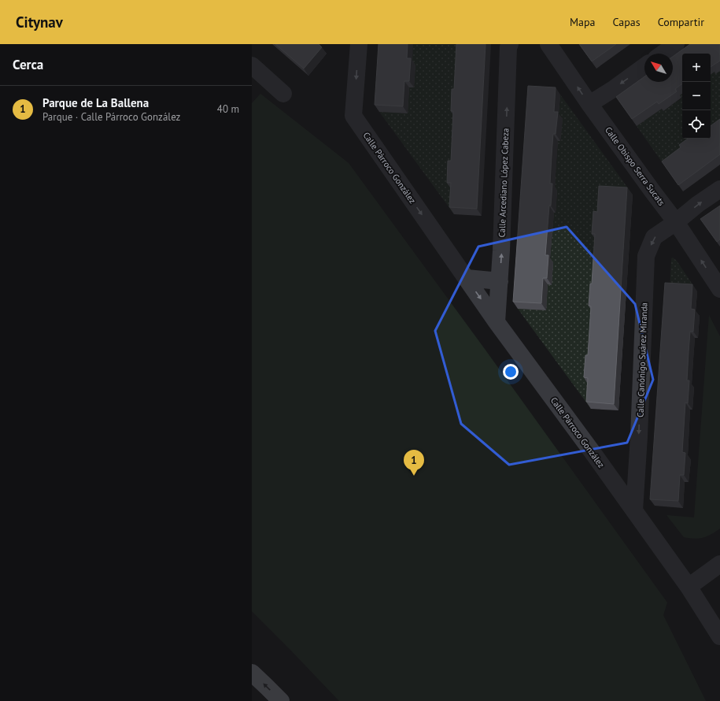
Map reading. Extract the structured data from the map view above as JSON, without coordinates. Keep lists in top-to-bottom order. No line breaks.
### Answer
{"streets":{"street":["Calle Obispo Serra Sucats","Calle Párroco González","Calle Arcediano López Cabeza","Calle Canónigo Suárez Miranda"]},"crossings":[["Calle Obispo Serra Sucats","Calle Canónigo Suárez Miranda"],["Calle Párroco González","Calle Arcediano López Cabeza"],["Calle Párroco González","Calle Canónigo Suárez Miranda"]],"one_way":["Calle Obispo Serra Sucats","Calle Párroco González","Calle Arcediano López Cabeza"],"north":"top left","page":{"header":"Citynav","nav":["Mapa","Capas","Compartir"],"heading":"Cerca","map_buttons":["+","−"],"list":[{"mark":"1","name":"Parque de La Ballena","note":"Parque · Calle Párroco González","value":"40 m"}],"pins":"1"}}
